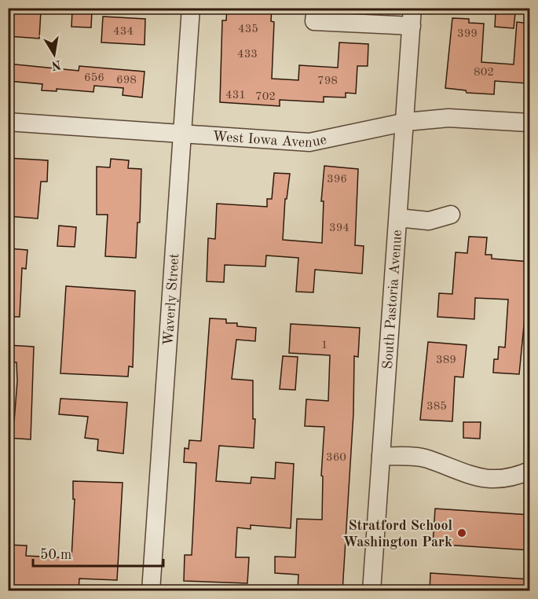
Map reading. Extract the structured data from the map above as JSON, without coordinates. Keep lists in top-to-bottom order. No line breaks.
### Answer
{"streets":{"street":["West Iowa Avenue","Waverly Street","South Pastoria Avenue"]},"crossings":[["West Iowa Avenue","Waverly Street"],["West Iowa Avenue","South Pastoria Avenue"]],"places":["Stratford School Washington Park"],"house_numbers":["435","434","399","433","802","656","698","798","431","702","396","394","1","389","385","360"],"scale_bar":"50 m","north":"bottom"}
